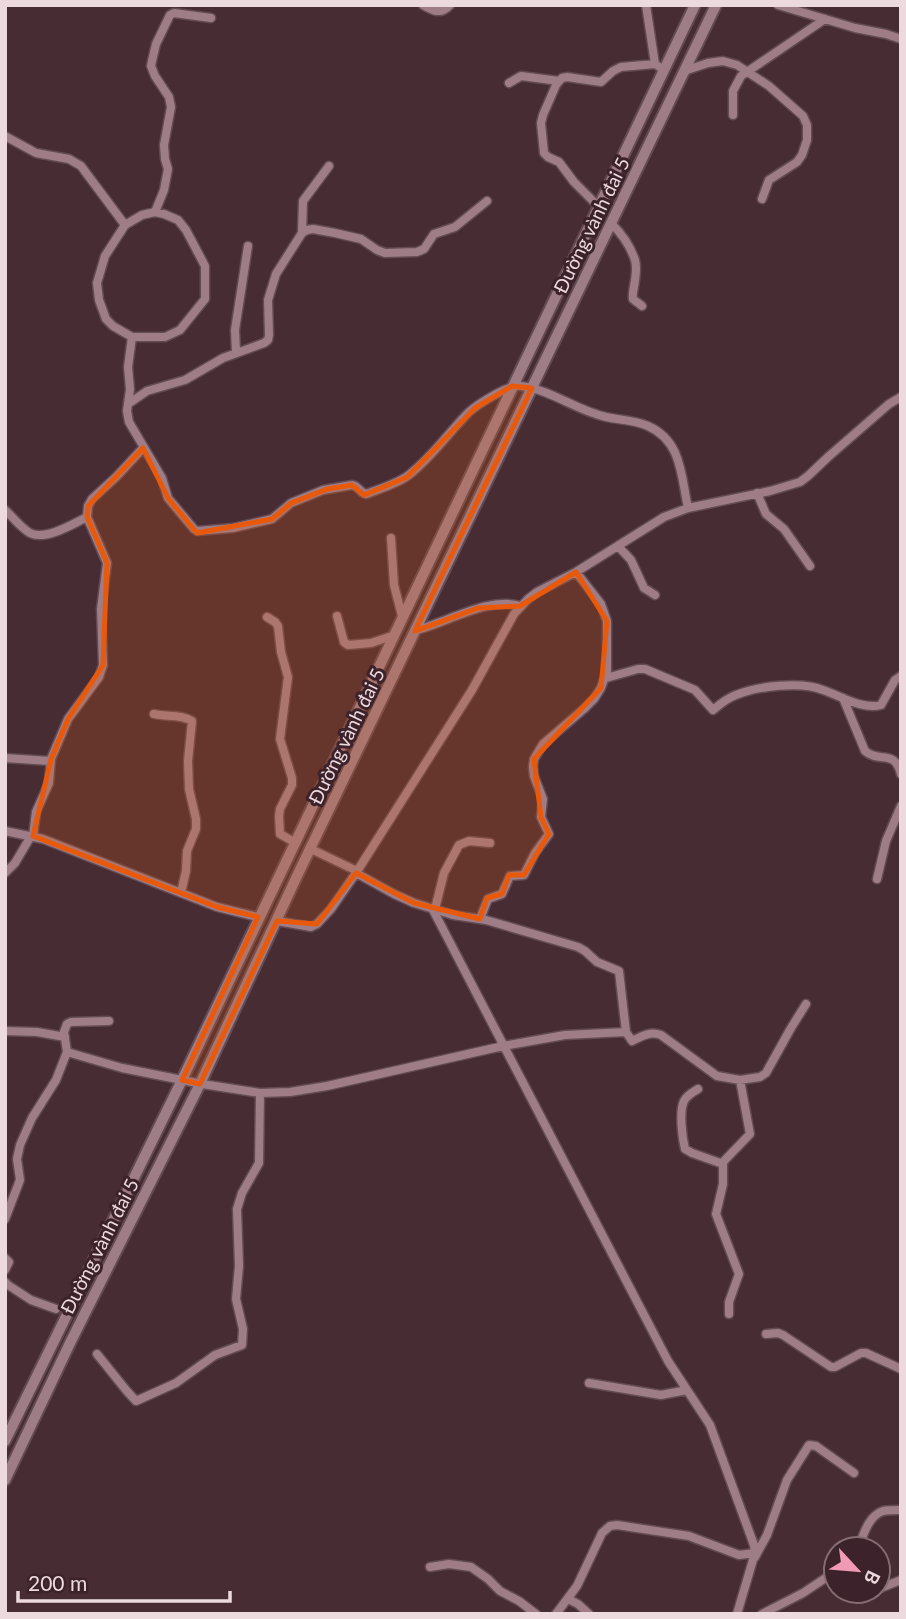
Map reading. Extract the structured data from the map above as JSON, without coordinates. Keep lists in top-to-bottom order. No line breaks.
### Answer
{"streets":{"main road":["Đường vành đai 5"]},"scale_bar":"200 m","north":"bottom right"}
